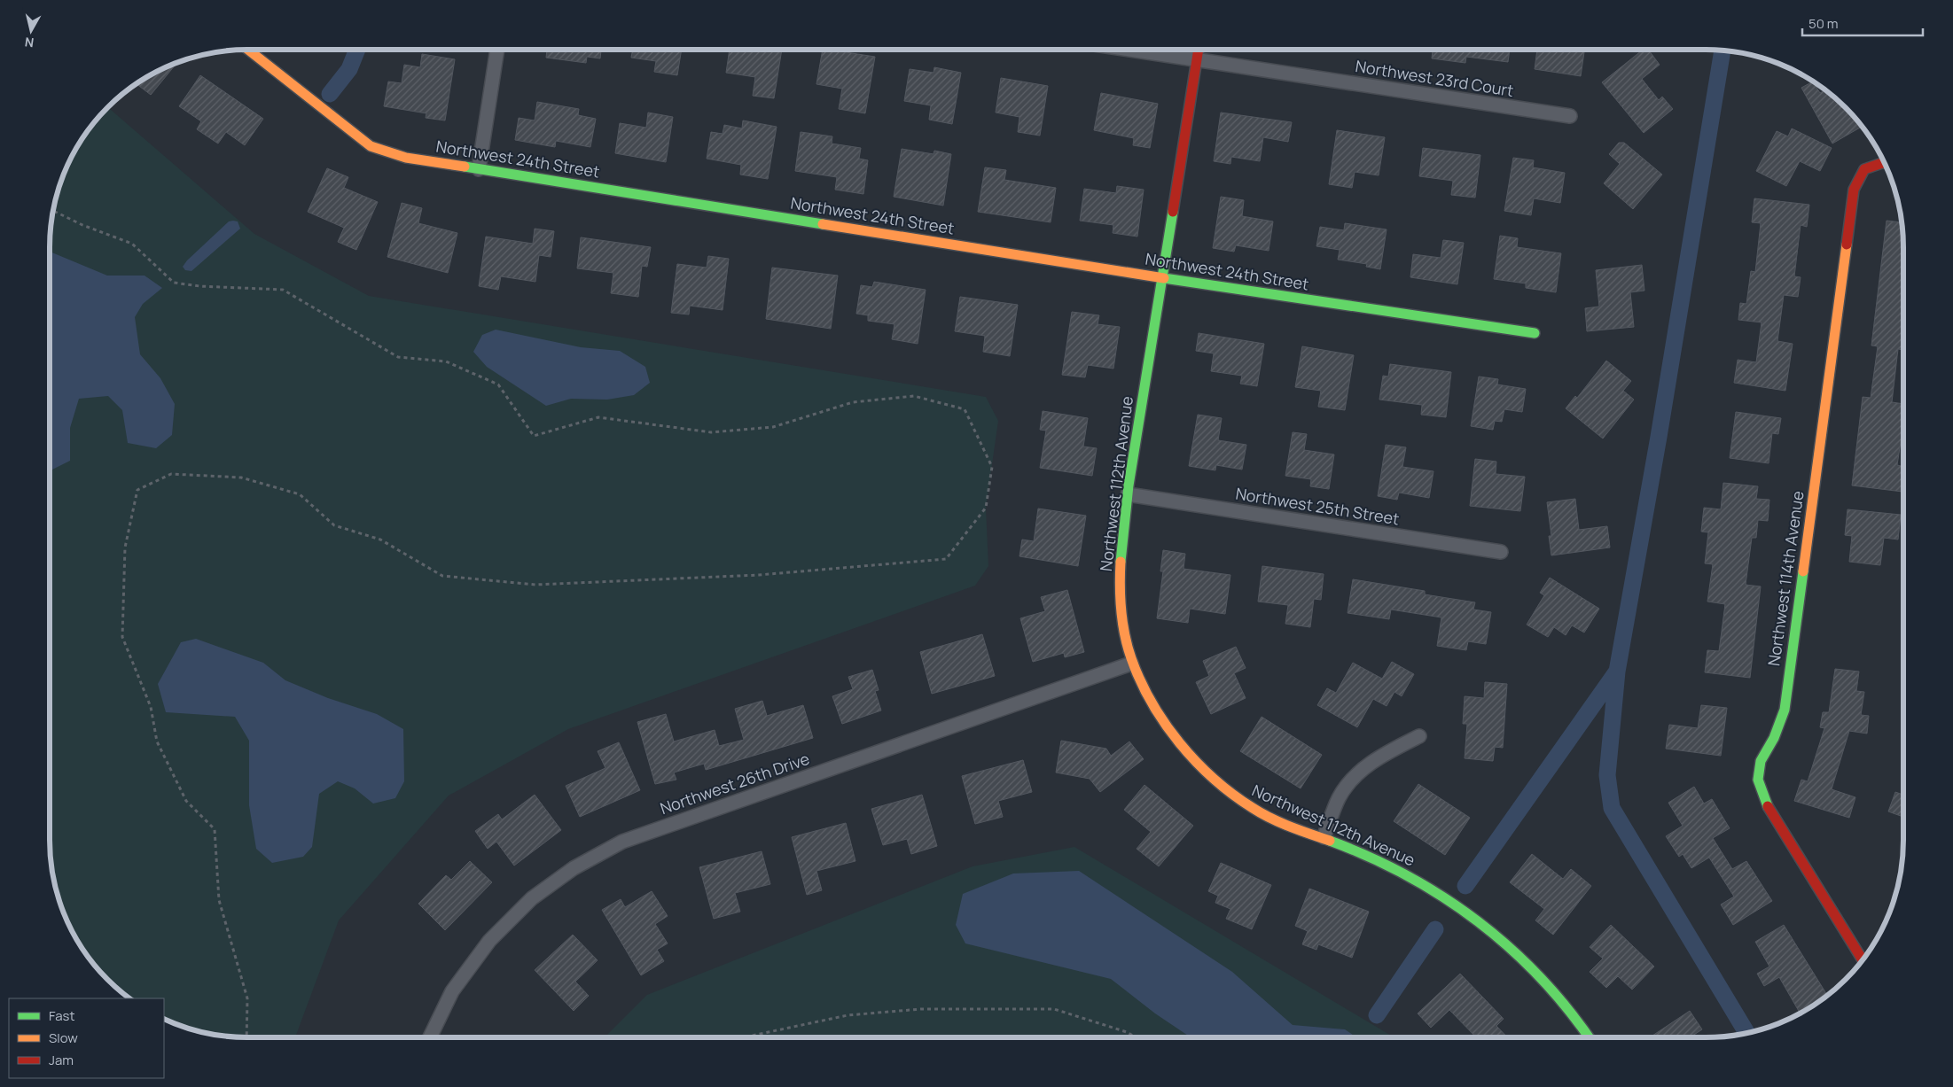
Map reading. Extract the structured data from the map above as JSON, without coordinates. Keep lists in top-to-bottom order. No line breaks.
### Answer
{"streets":{"street":["Northwest 23rd Court","Northwest 24th Street","Northwest 112th Avenue","Northwest 25th Street","Northwest 114th Avenue","Northwest 26th Drive"]},"crossings":[["Northwest 23rd Court","Northwest 112th Avenue"],["Northwest 24th Street","Northwest 112th Avenue"],["Northwest 112th Avenue","Northwest 25th Street"],["Northwest 112th Avenue","Northwest 26th Drive"]],"legend":["Fast","Slow","Jam"],"scale_bar":"50 m","north":"bottom"}
